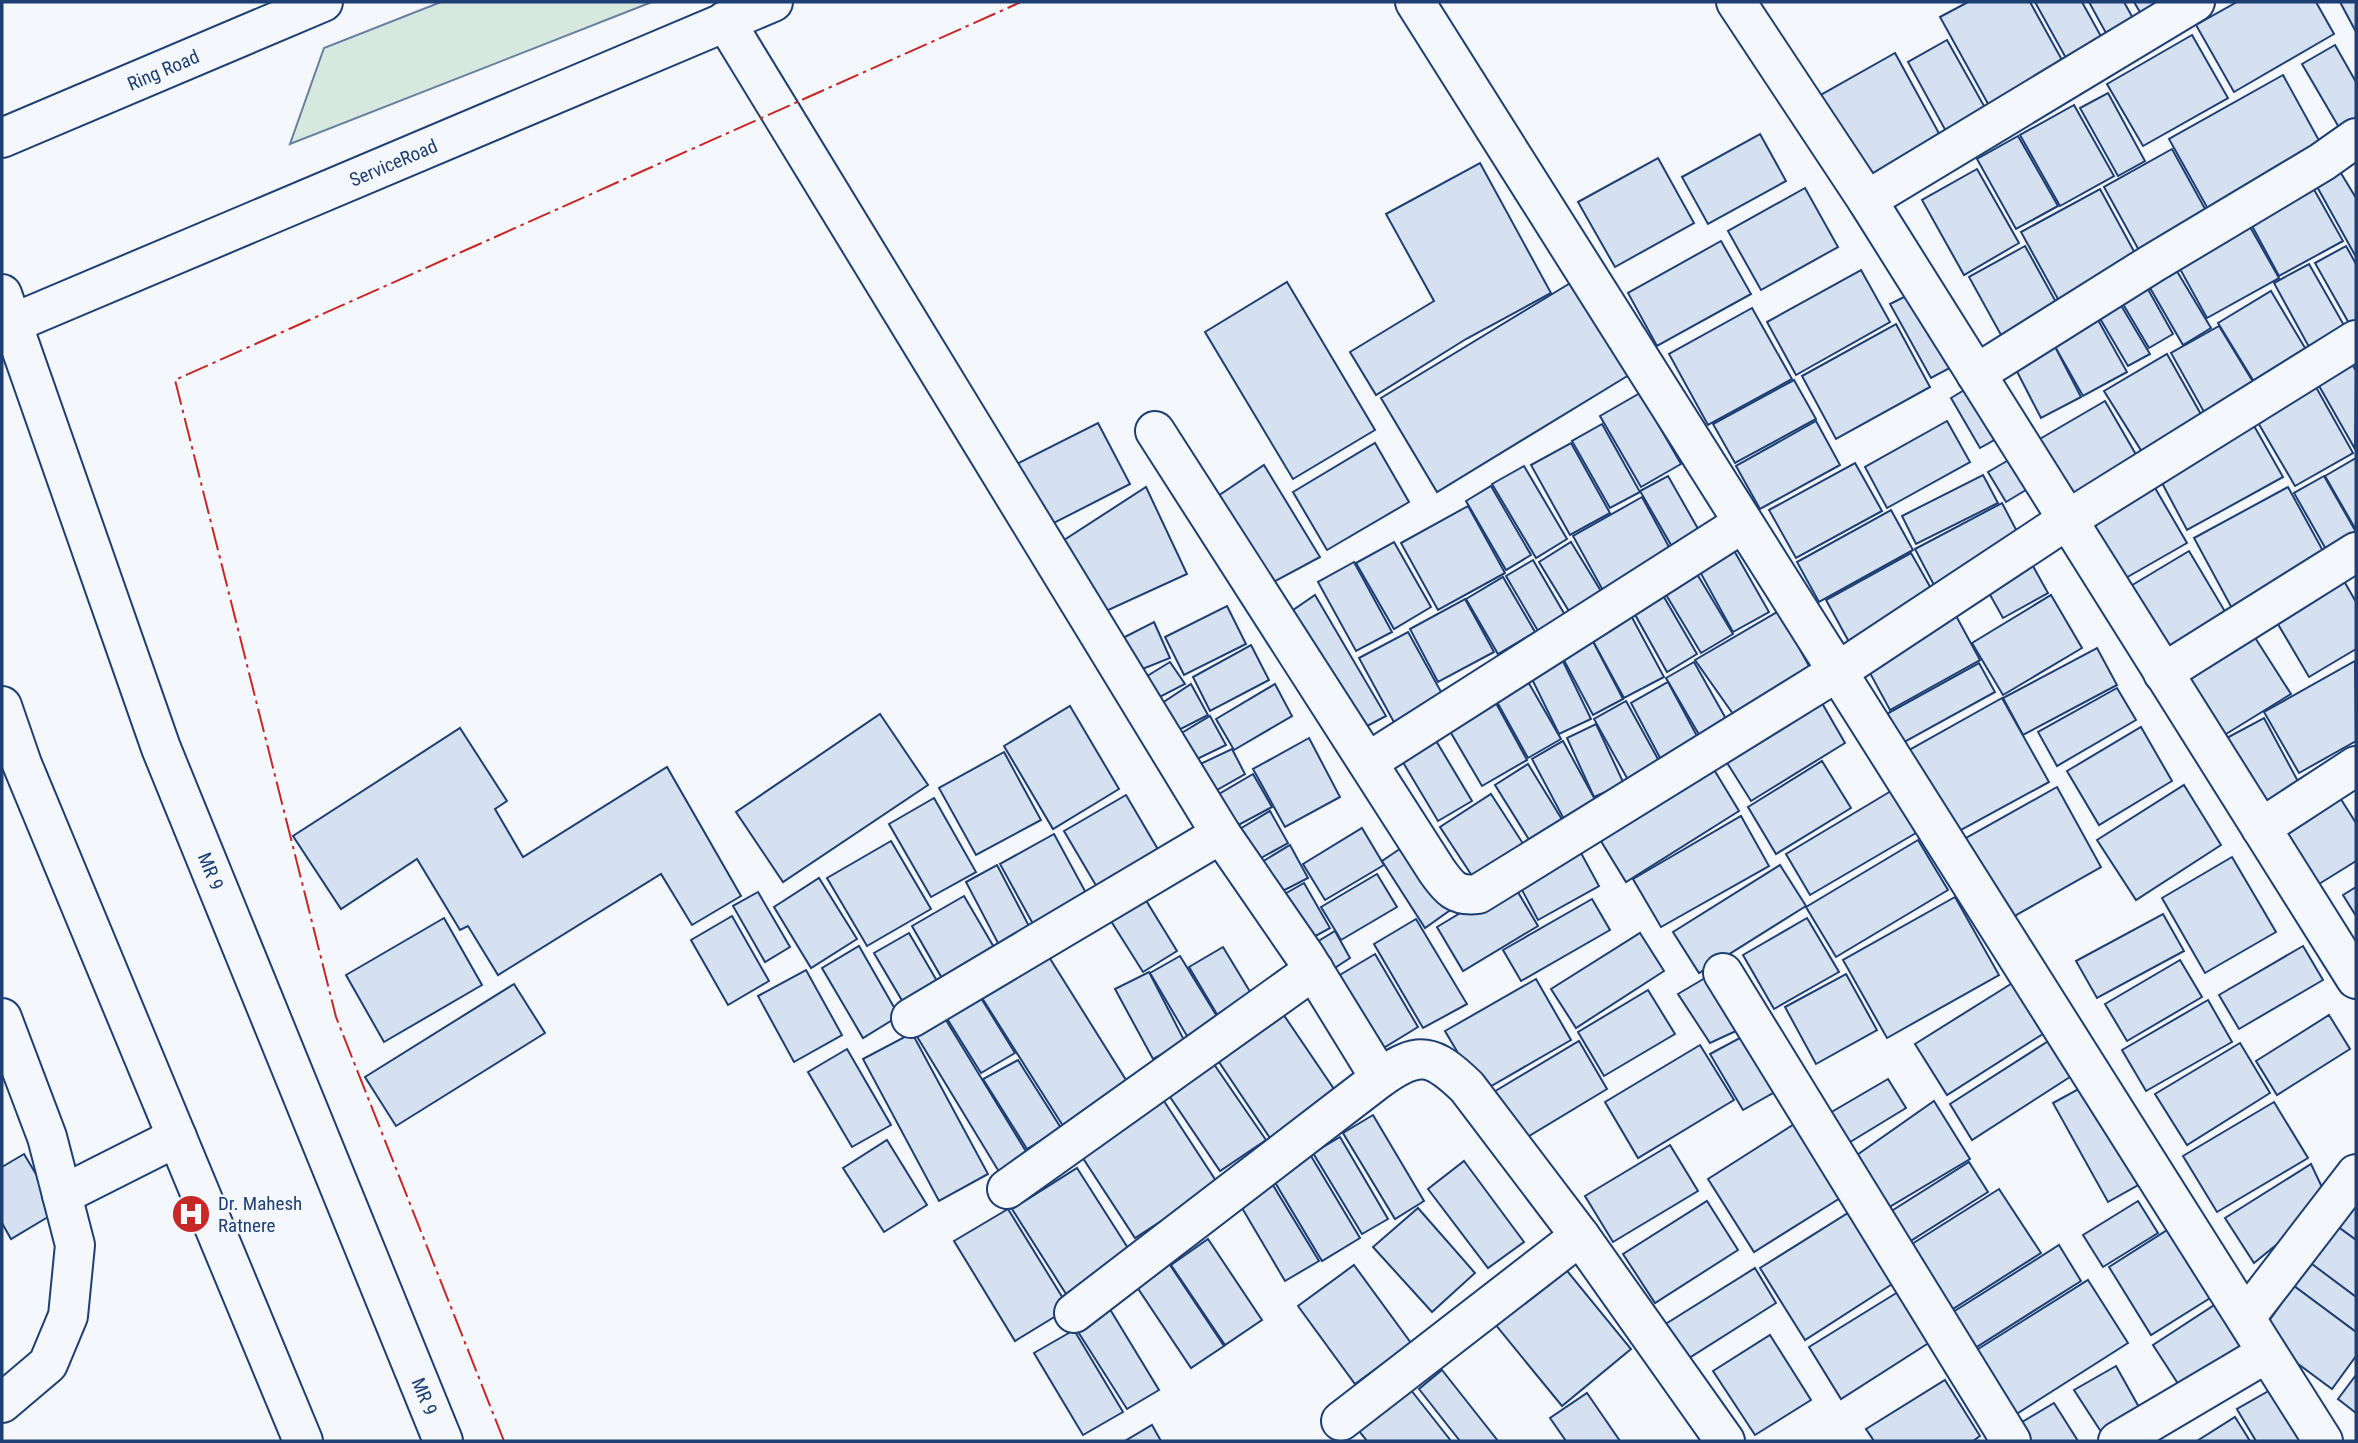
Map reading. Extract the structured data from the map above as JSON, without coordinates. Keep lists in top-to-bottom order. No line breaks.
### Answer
{"streets":{"street":["Ring Road","ServiceRoad","MR 9"]},"crossings":[["ServiceRoad","MR 9"]],"places":{"hospital":["Dr. Mahesh Ratnere"]}}
